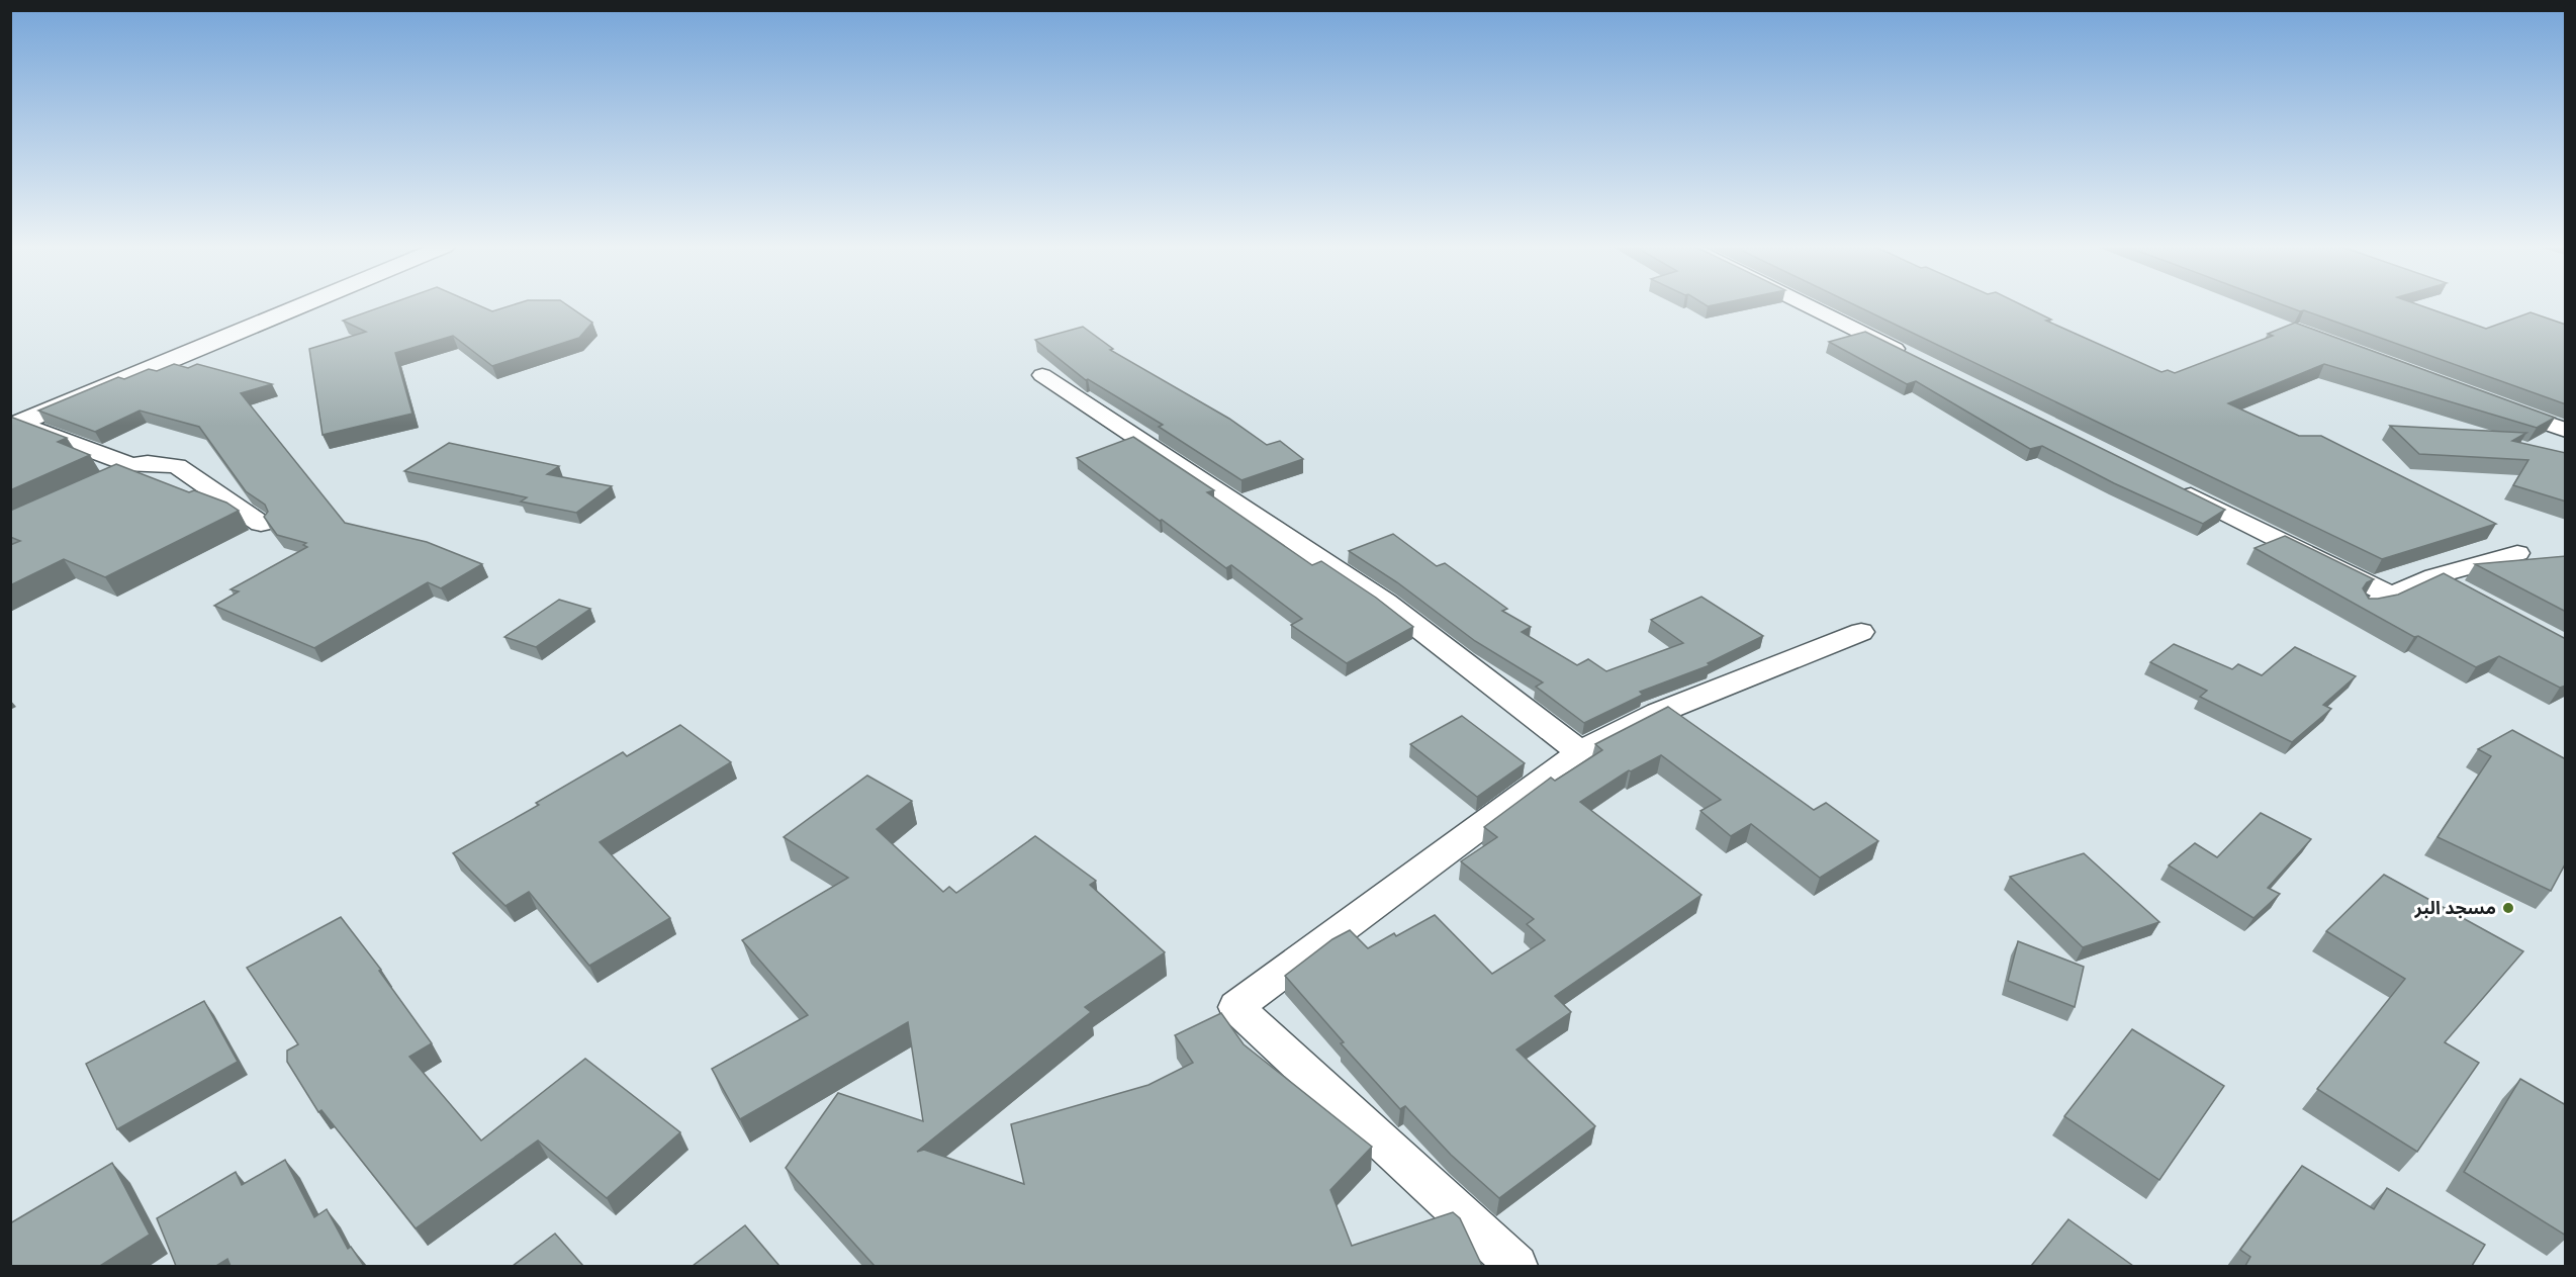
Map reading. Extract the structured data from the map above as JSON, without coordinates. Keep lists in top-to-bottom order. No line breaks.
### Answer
{"places":["مسجد البر"]}
